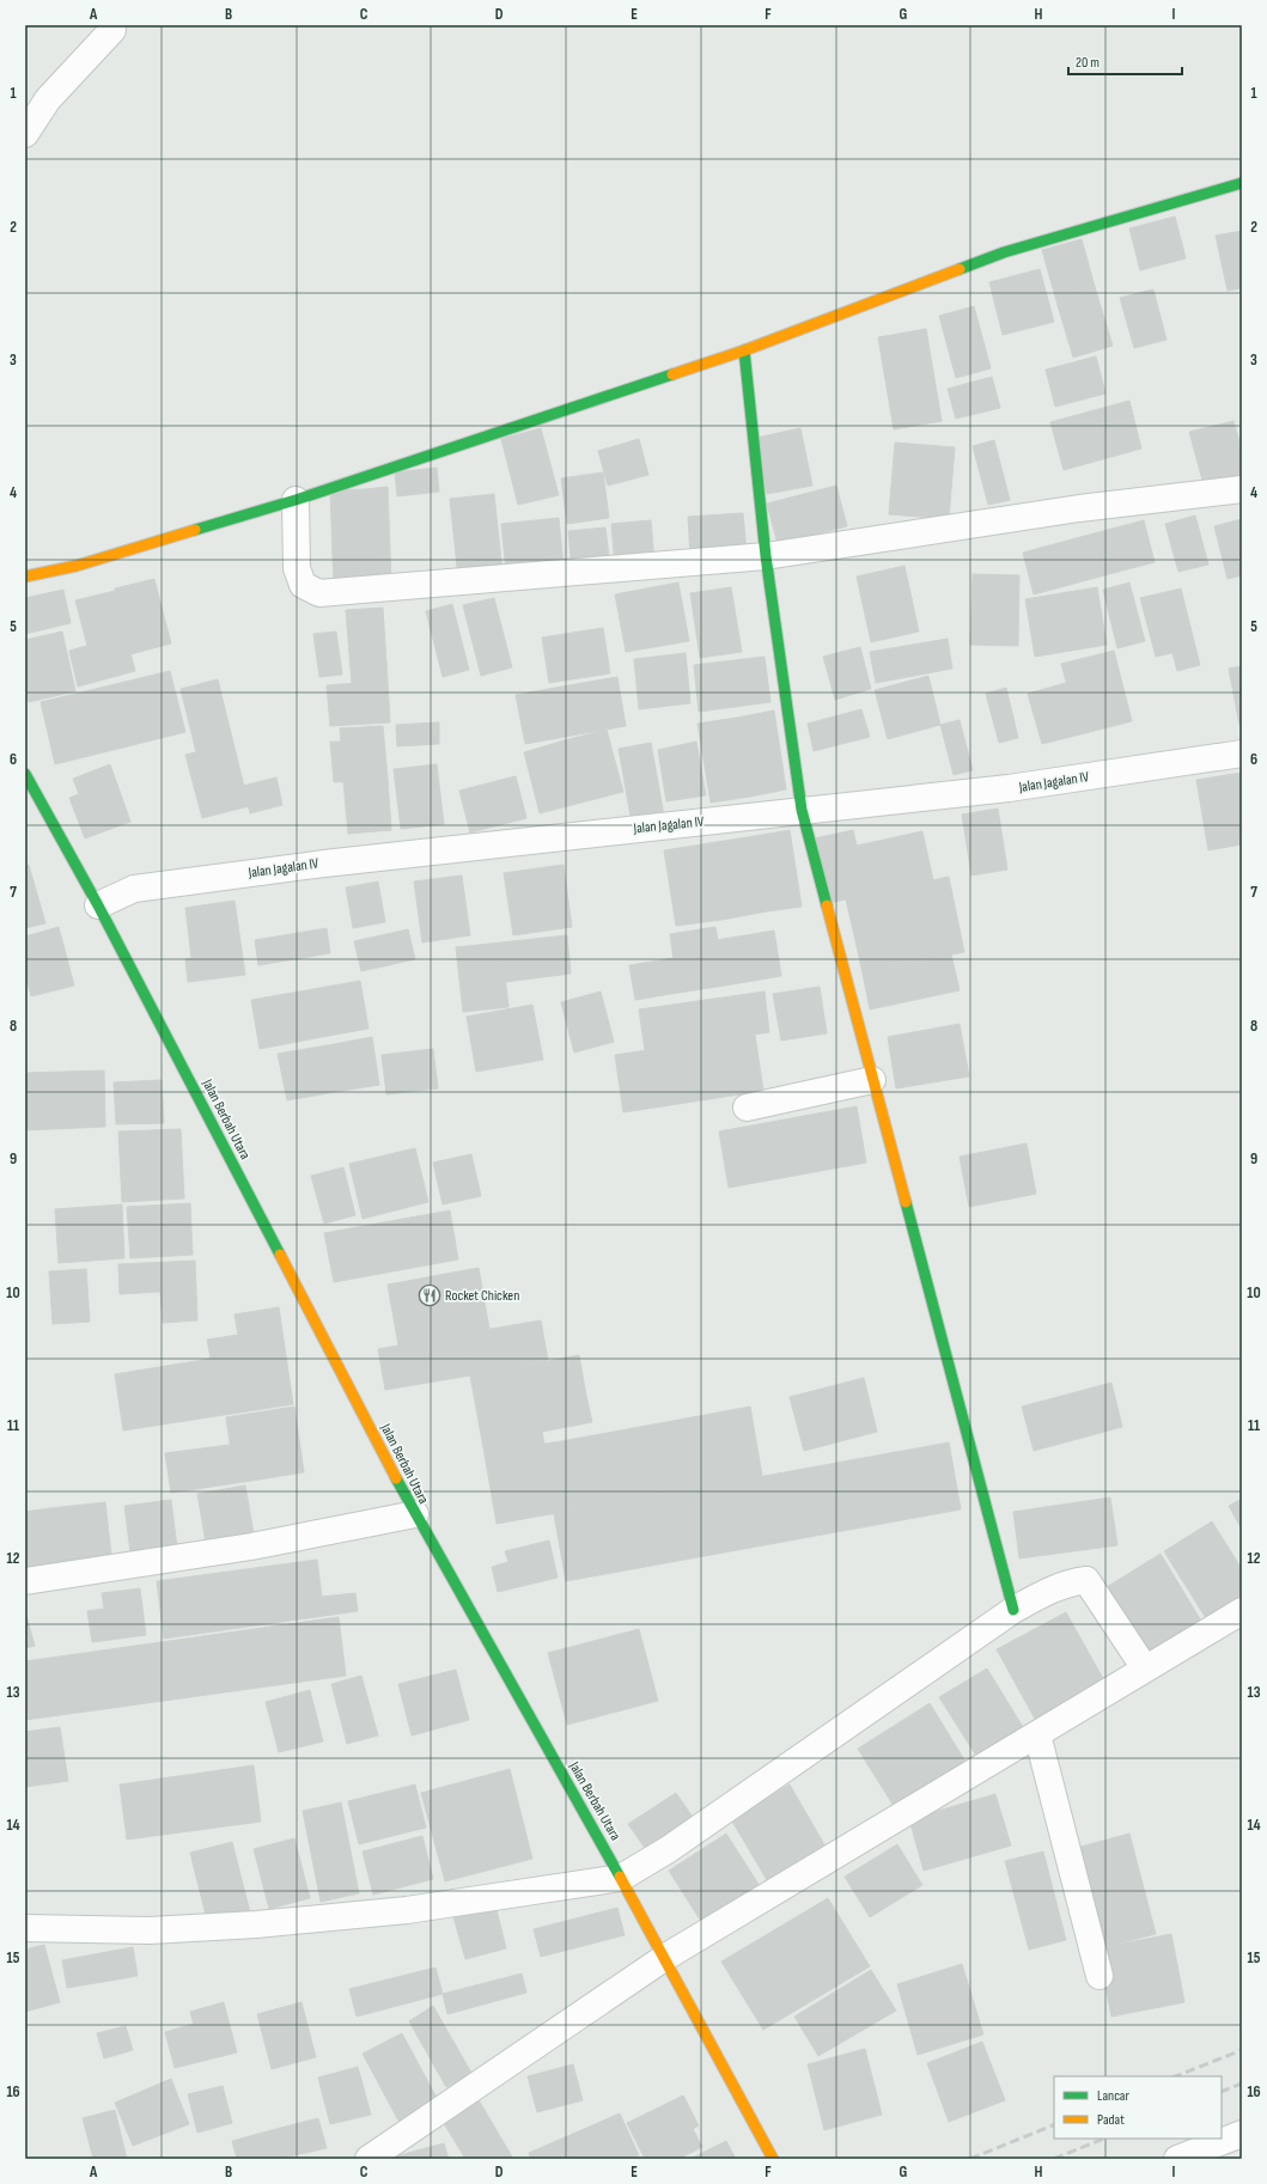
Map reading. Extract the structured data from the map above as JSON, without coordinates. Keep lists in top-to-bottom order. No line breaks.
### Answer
{"streets":{"street":["Jalan Jagalan IV","Jalan Berbah Utara"]},"crossings":[["Jalan Jagalan IV","Jalan Berbah Utara"]],"places":{"restaurant":["Rocket Chicken"]},"legend":["Lancar","Padat"],"scale_bar":"20 m","grid":{"columns":["A","B","C","D","E","F","G","H","I"],"rows":["1","2","3","4","5","6","7","8","9","10","11","12","13","14","15","16"]}}
